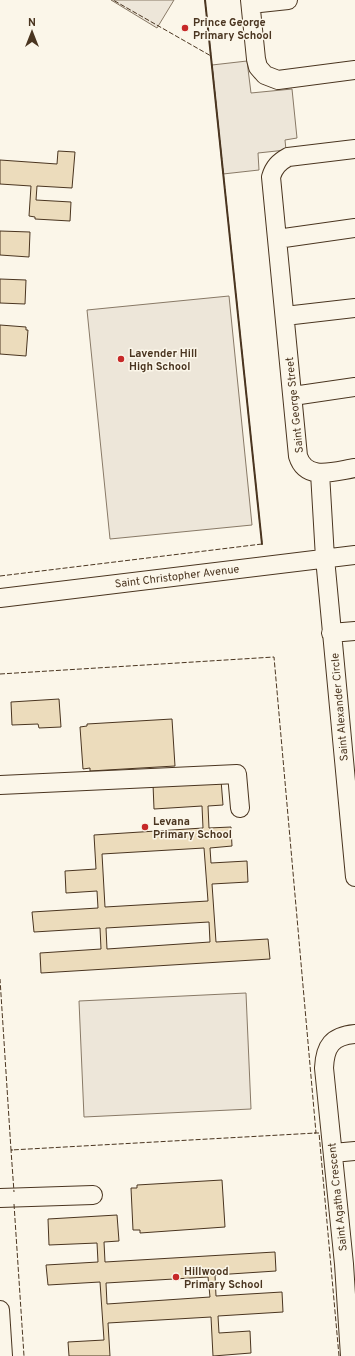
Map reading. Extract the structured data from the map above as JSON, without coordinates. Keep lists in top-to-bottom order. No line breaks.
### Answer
{"streets":{"street":["Saint George Street","Saint Christopher Avenue","Saint Alexander Circle","Saint Agatha Crescent"]},"crossings":[["Saint Christopher Avenue","Saint Alexander Circle"]],"places":["Prince George Primary School","Lavender Hill High School","Levana Primary School","Hillwood Primary School"],"north":"top"}
